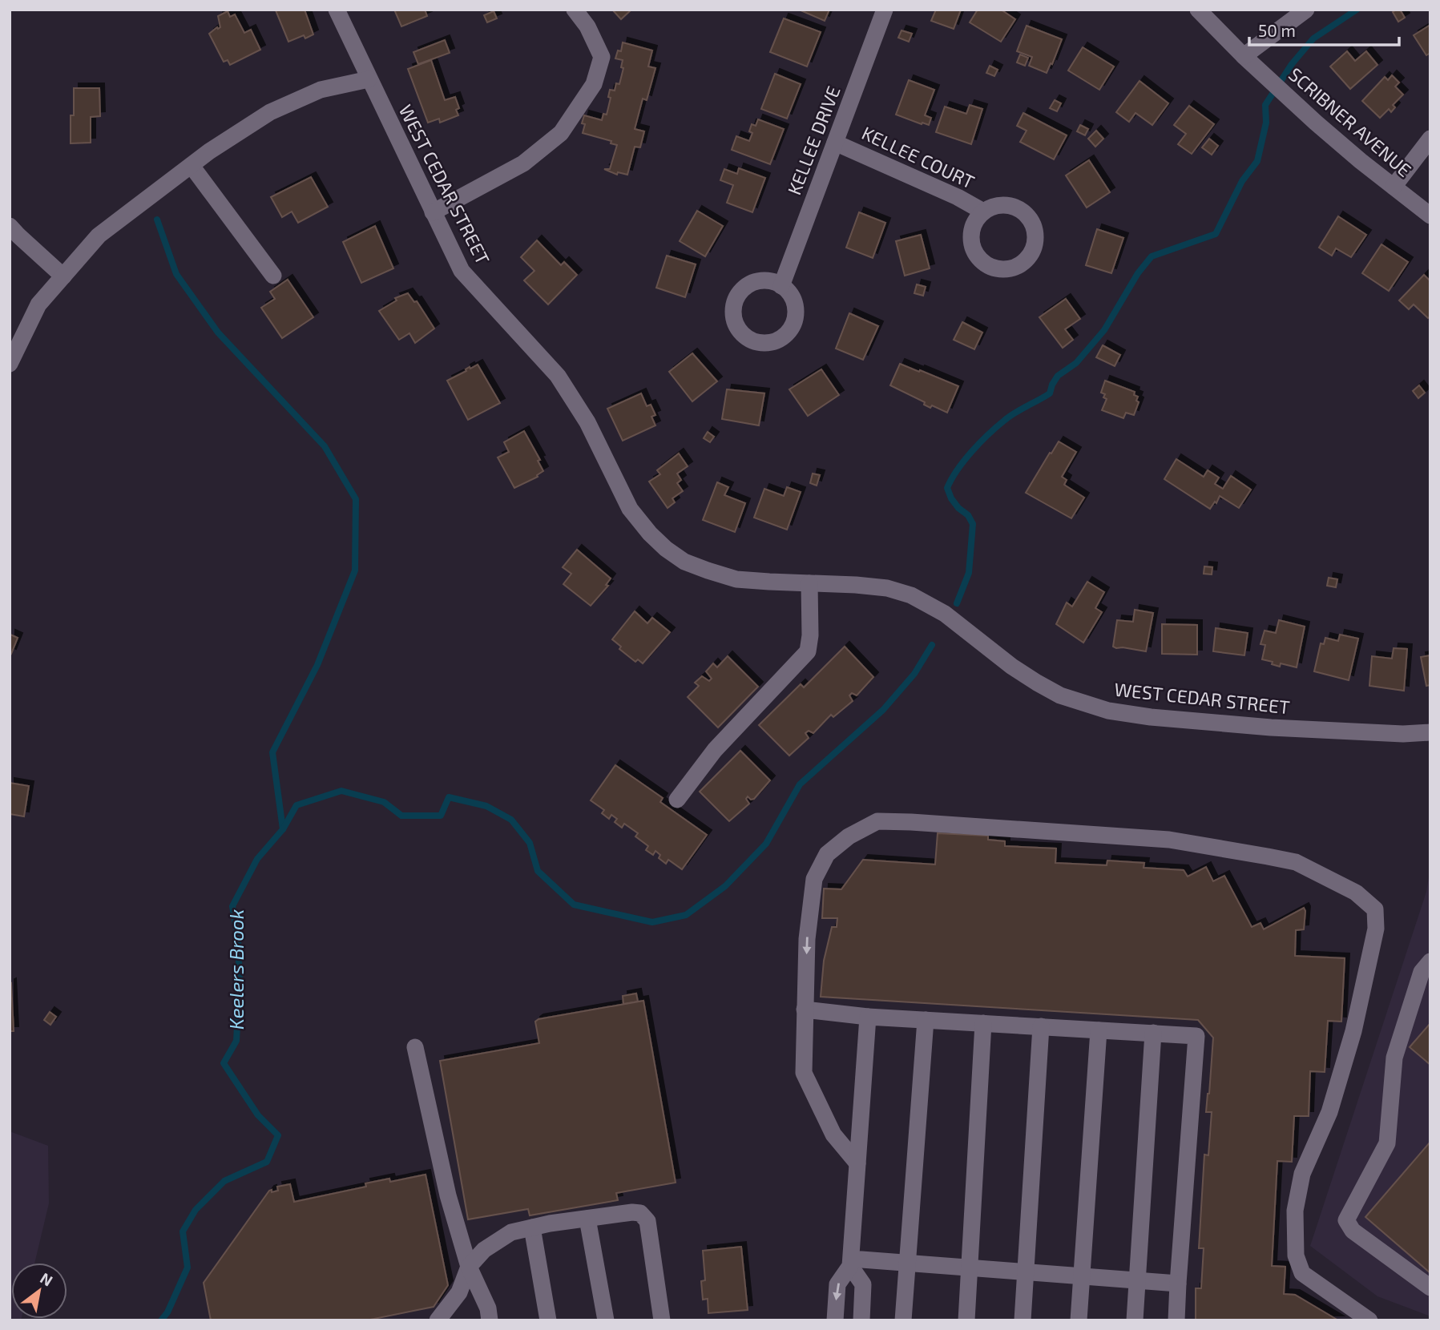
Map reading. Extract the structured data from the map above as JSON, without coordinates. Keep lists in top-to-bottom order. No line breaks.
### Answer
{"streets":{"street":["SCRIBNER AVENUE","KELLEE DRIVE","KELLEE COURT","WEST CEDAR STREET"]},"crossings":[["KELLEE DRIVE","KELLEE COURT"]],"water":["Keelers Brook"],"scale_bar":"50 m","north":"top right"}
